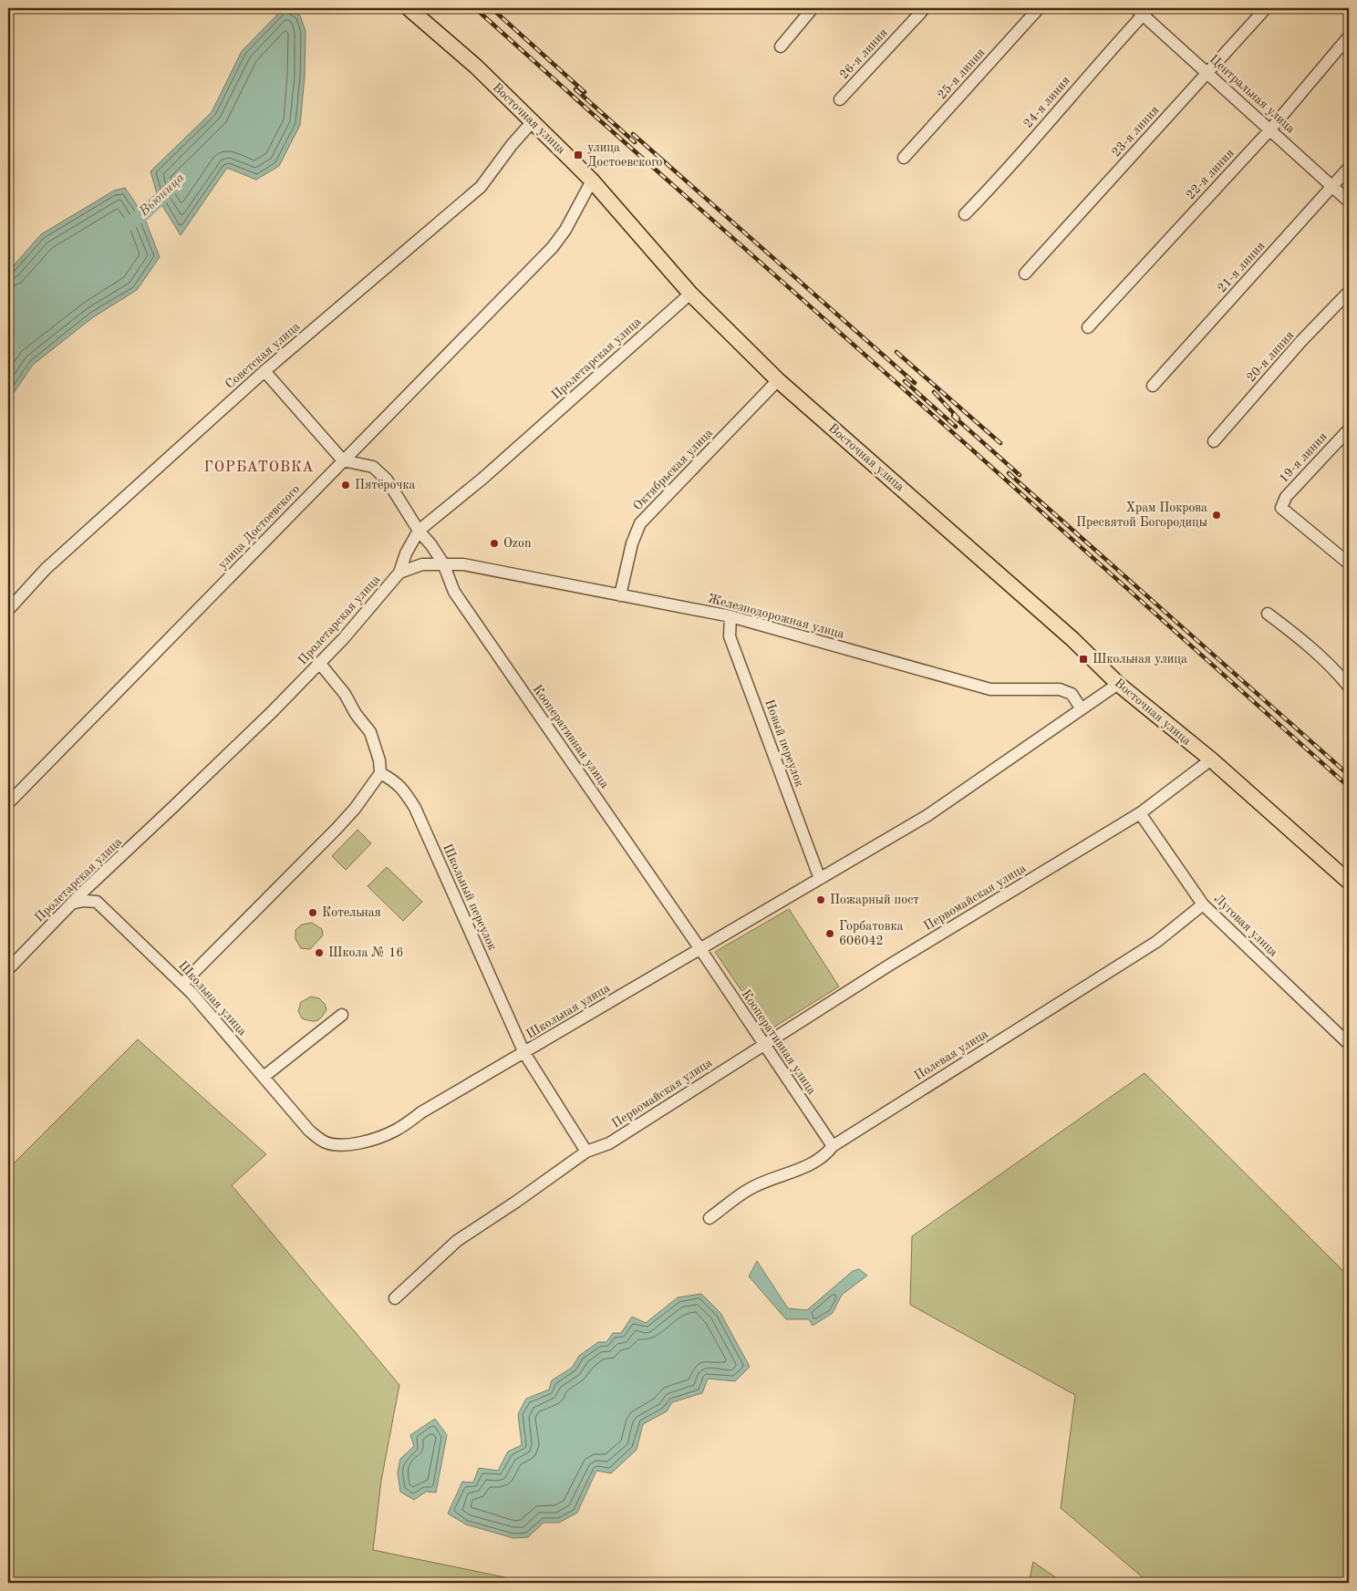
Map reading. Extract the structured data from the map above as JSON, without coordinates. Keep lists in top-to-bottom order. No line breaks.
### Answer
{"streets":{"main road":["Восточная улица"],"street":["26-я линия","25-я линия","Центральная улица","24-я линия","23-я линия","22-я линия","21-я линия","Советская улица","20-я линия","Пролетарская улица","19-я линия","Октябрьская улица","улица Достоевского","Железнодорожная улица","Кооперативная улица","Новый переулок","Школьный переулок","Первомайская улица","Луговая улица","Школьная улица","Полевая улица"]},"crossings":[["Центральная улица","24-я линия"],["Центральная улица","23-я линия"],["Центральная улица","22-я линия"],["Центральная улица","21-я линия"],["Восточная улица","Советская улица"],["Восточная улица","Пролетарская улица"],["Восточная улица","Октябрьская улица"],["Восточная улица","улица Достоевского"],["Восточная улица","Первомайская улица"],["Восточная улица","Школьная улица"],["Пролетарская улица","Железнодорожная улица"],["Пролетарская улица","Кооперативная улица"],["Октябрьская улица","Железнодорожная улица"],["улица Достоевского","Кооперативная улица"],["Железнодорожная улица","Кооперативная улица"],["Железнодорожная улица","Новый переулок"],["Железнодорожная улица","Школьная улица"],["Кооперативная улица","Первомайская улица"],["Кооперативная улица","Школьная улица"],["Кооперативная улица","Полевая улица"],["Новый переулок","Школьная улица"],["Школьный переулок","Первомайская улица"],["Школьный переулок","Школьная улица"],["Первомайская улица","Луговая улица"],["Луговая улица","Полевая улица"]],"districts":["ГОРБАТОВКА"],"water":["Вьюница"],"places":{"transit":["улица Достоевского","Школьная улица"],"other":["Пятёрочка","Храм Покрова Пресвятой Богородицы","Ozon","Пожарный пост","Котельная","Горбатовка 606042","Школа № 16"]}}
